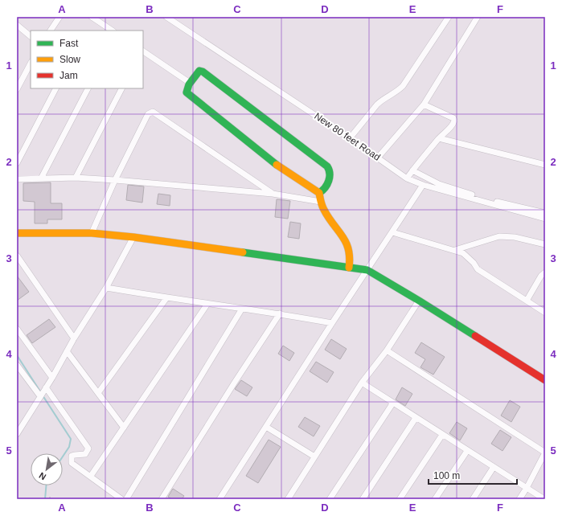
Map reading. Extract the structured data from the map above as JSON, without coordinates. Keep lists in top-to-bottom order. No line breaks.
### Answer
{"streets":{"street":["New 80 feet Road"]},"legend":["Fast","Slow","Jam"],"scale_bar":"100 m","north":"bottom left","grid":{"columns":["A","B","C","D","E","F"],"rows":["1","2","3","4","5"]}}
